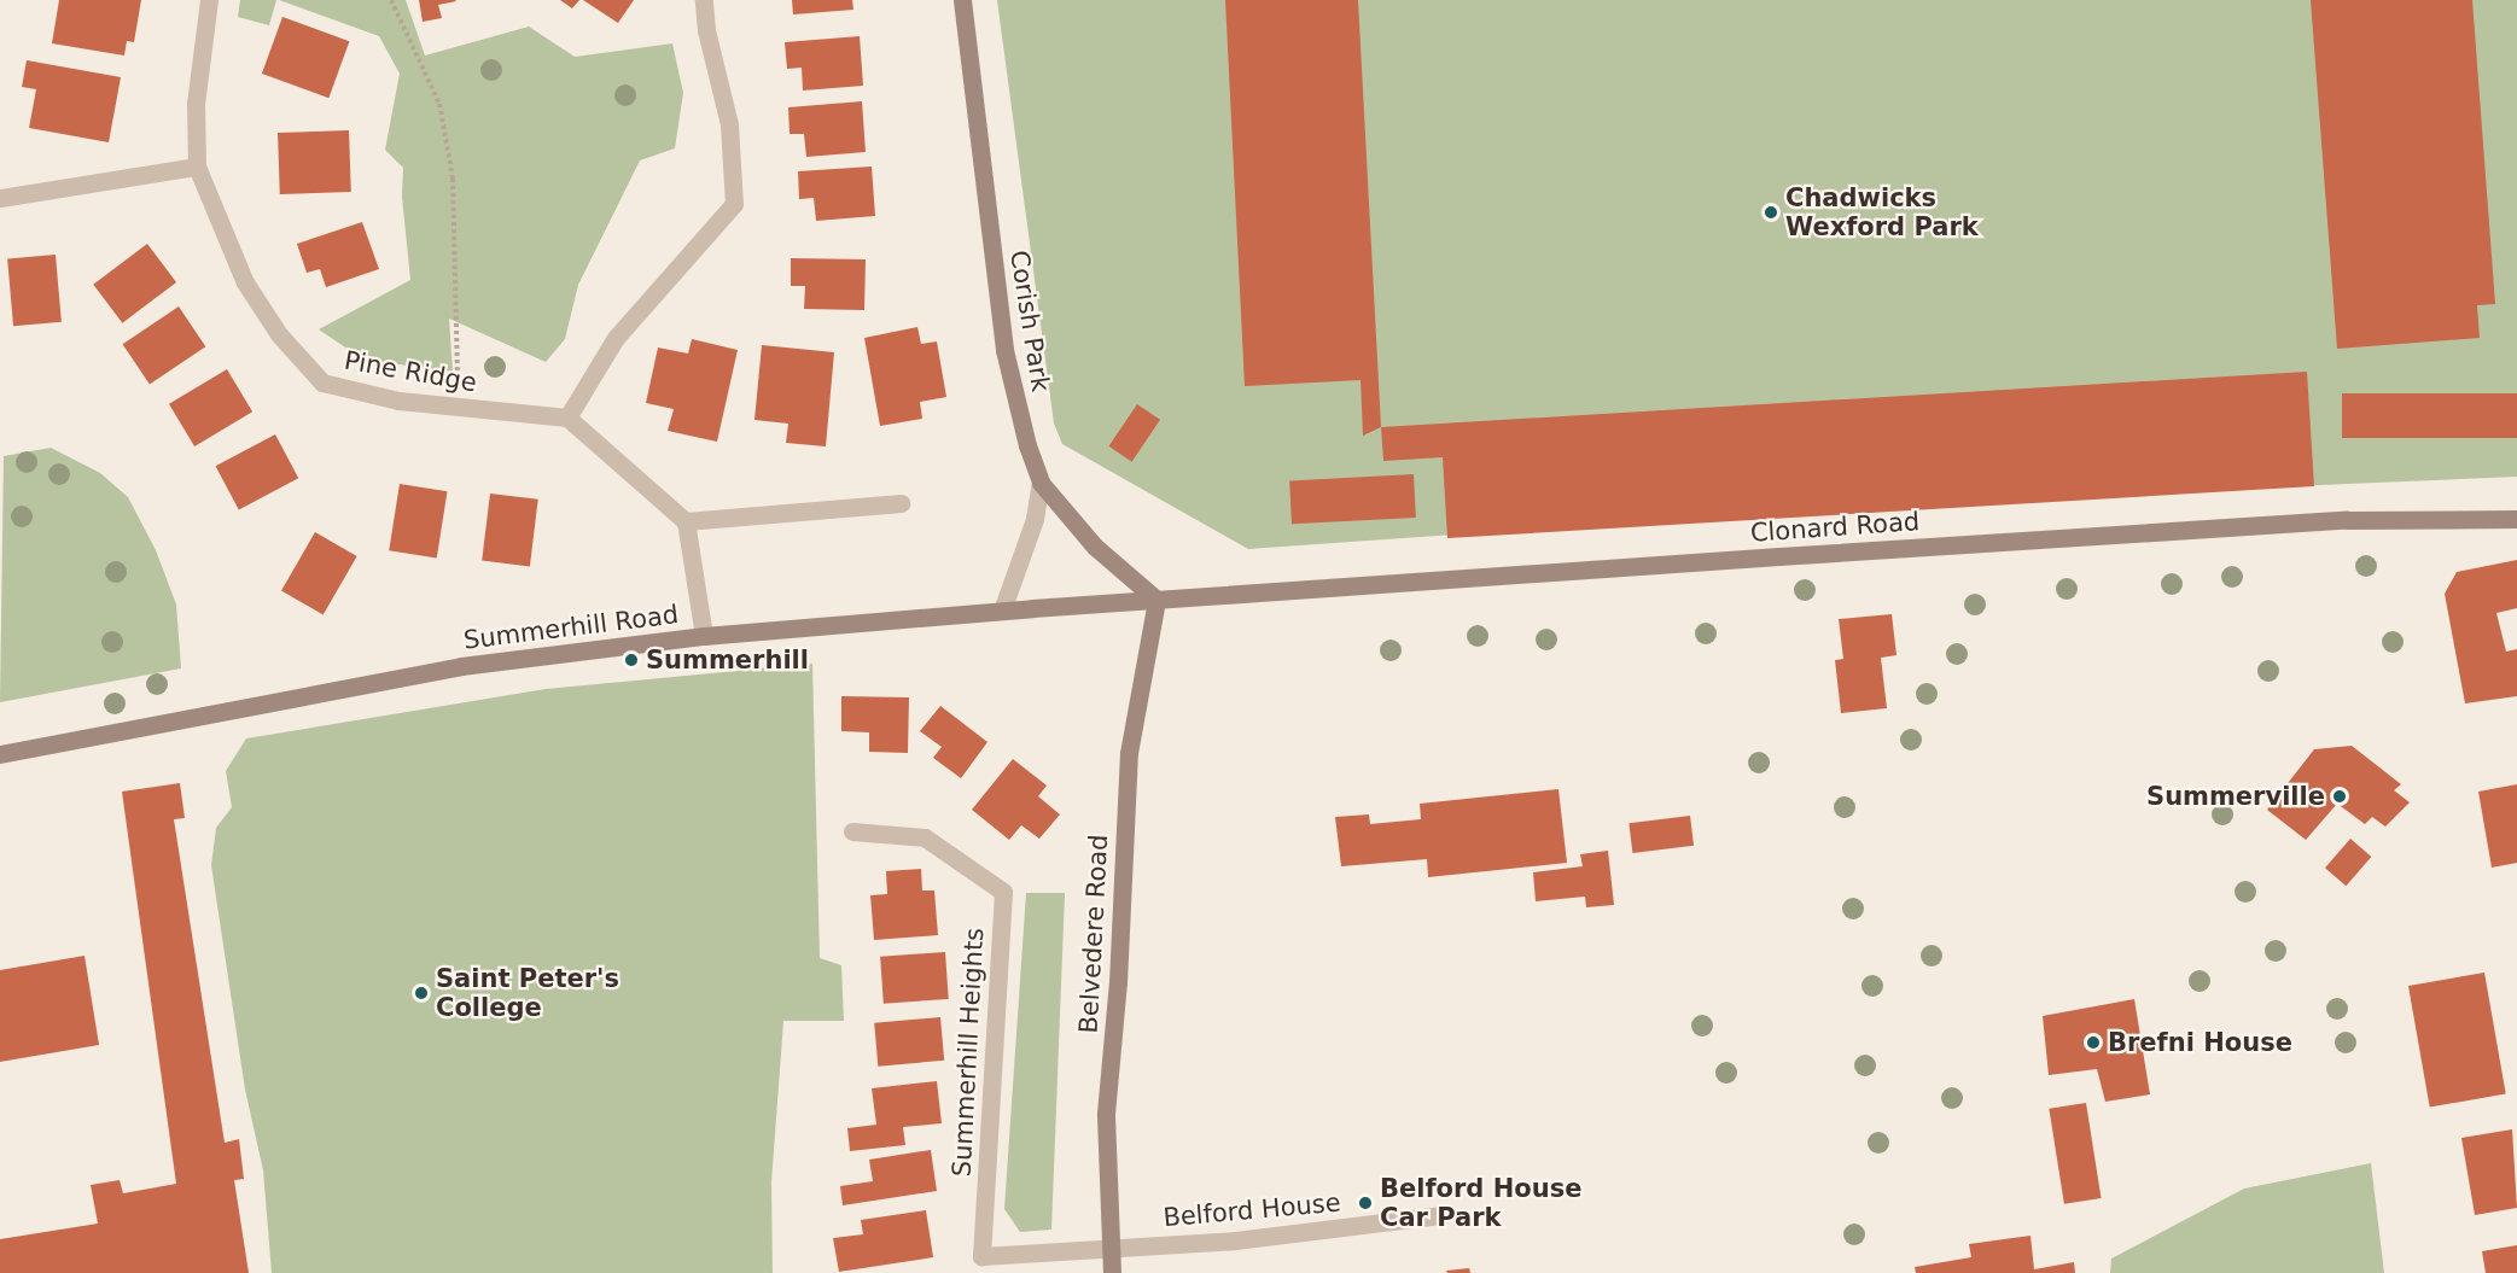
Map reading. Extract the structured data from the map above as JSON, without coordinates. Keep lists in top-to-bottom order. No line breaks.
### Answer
{"streets":{"street":["Corish Park","Pine Ridge","Clonard Road","Summerhill Road","Belvedere Road","Summerhill Heights","Belford House"]},"crossings":[["Corish Park","Clonard Road"],["Corish Park","Summerhill Road"],["Corish Park","Belvedere Road"],["Clonard Road","Summerhill Road"],["Clonard Road","Belvedere Road"],["Summerhill Road","Belvedere Road"],["Belvedere Road","Summerhill Heights"],["Belvedere Road","Belford House"],["Summerhill Heights","Belford House"]],"places":["Chadwicks Wexford Park","Summerhill","Summerville","Saint Peter's College","Brefni House","Belford House Car Park"]}
